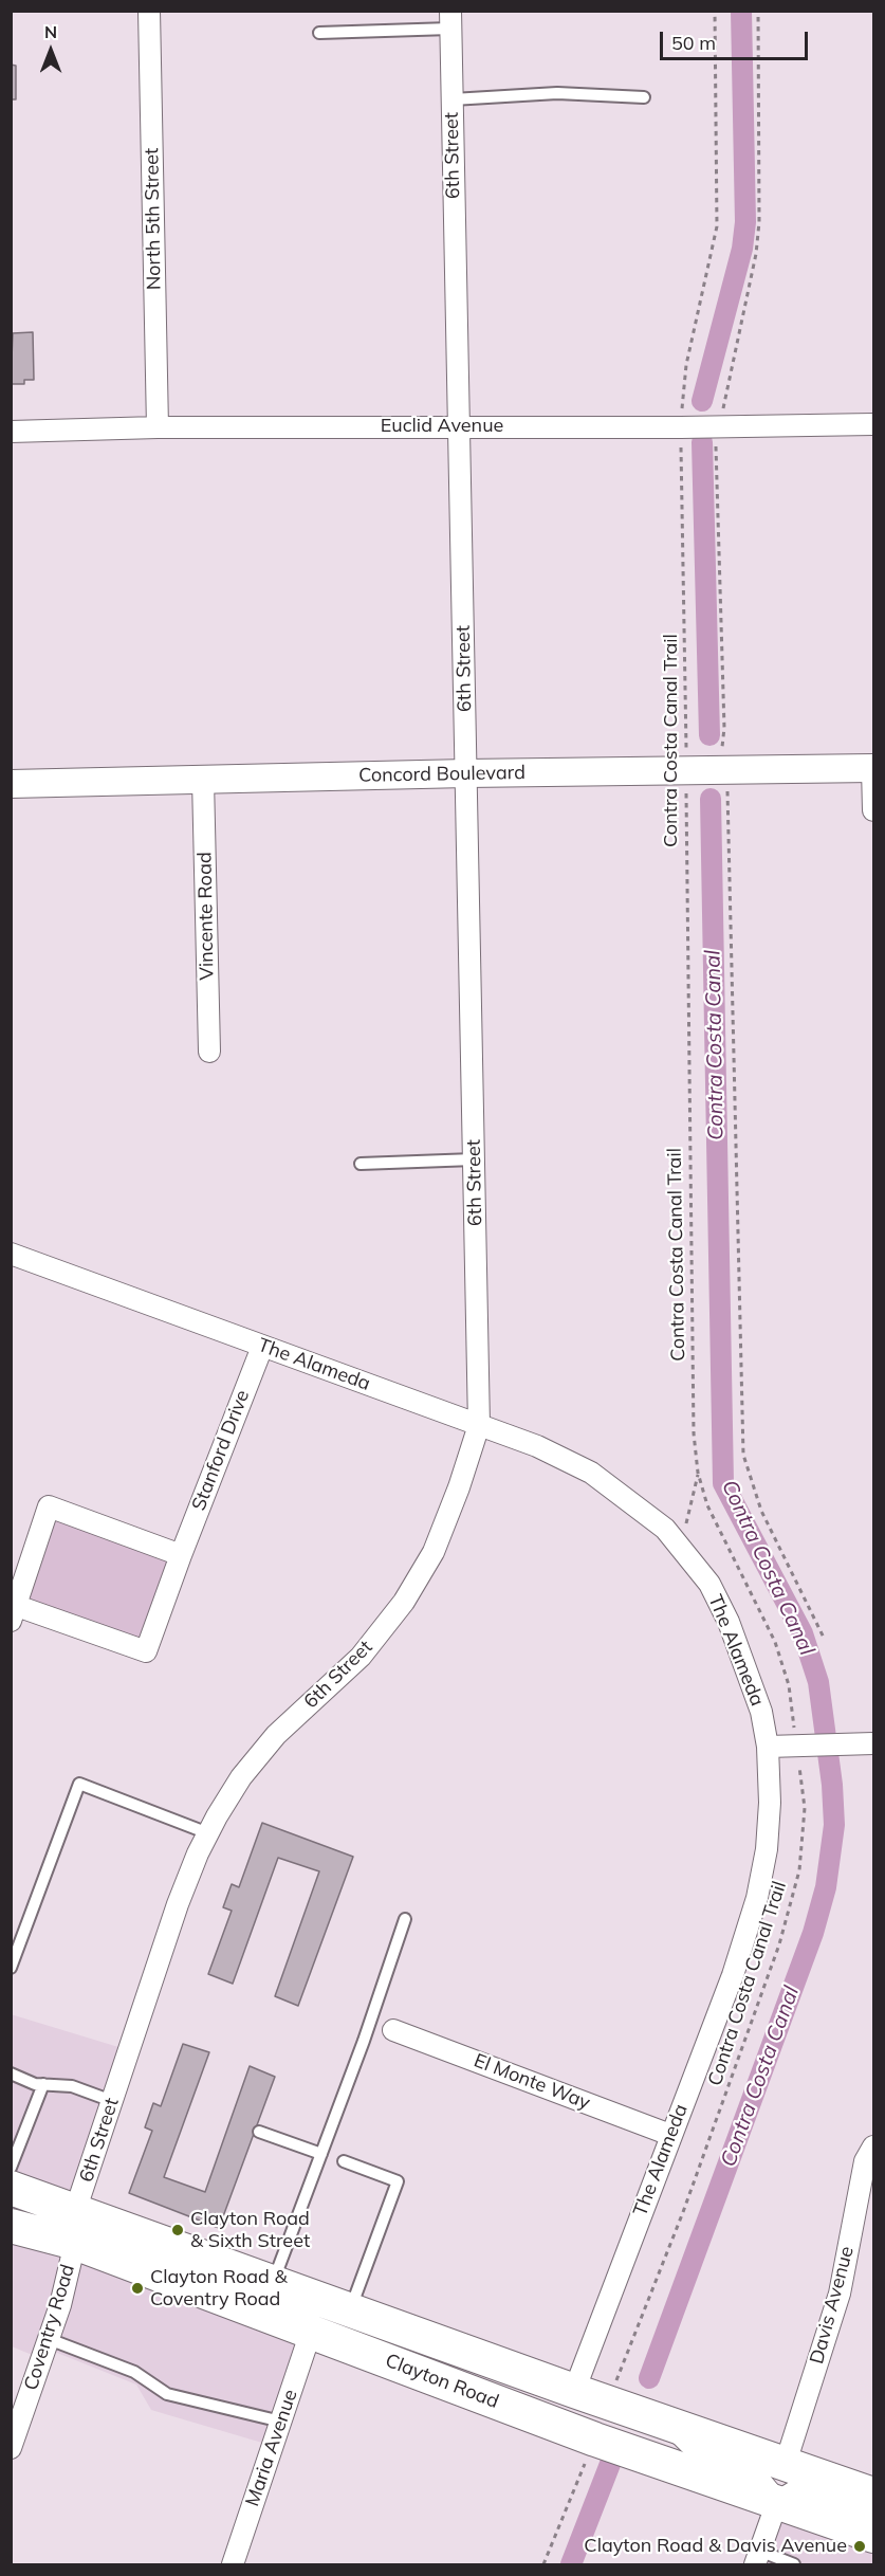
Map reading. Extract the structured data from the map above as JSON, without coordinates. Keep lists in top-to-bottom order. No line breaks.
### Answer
{"streets":{"main road":["Clayton Road"],"street":["6th Street","North 5th Street","Euclid Avenue","Concord Boulevard","Vincente Road","The Alameda","Stanford Drive","El Monte Way","Davis Avenue","Coventry Road","Maria Avenue"],"path":["Contra Costa Canal Trail"]},"crossings":[["6th Street","Euclid Avenue"],["6th Street","Concord Boulevard"],["6th Street","The Alameda"],["6th Street","Coventry Road"],["6th Street","Clayton Road"],["North 5th Street","Euclid Avenue"],["Euclid Avenue","Contra Costa Canal Trail"],["Contra Costa Canal Trail","Concord Boulevard"],["Contra Costa Canal Trail","The Alameda"],["Contra Costa Canal Trail","Clayton Road"],["Concord Boulevard","Vincente Road"],["The Alameda","Stanford Drive"],["The Alameda","El Monte Way"],["The Alameda","Clayton Road"],["Davis Avenue","Clayton Road"],["Coventry Road","Clayton Road"],["Clayton Road","Maria Avenue"]],"water":["Contra Costa Canal"],"places":["Clayton Road & Sixth Street","Clayton Road & Coventry Road","Clayton Road & Davis Avenue"],"scale_bar":"50 m","north":"top"}
